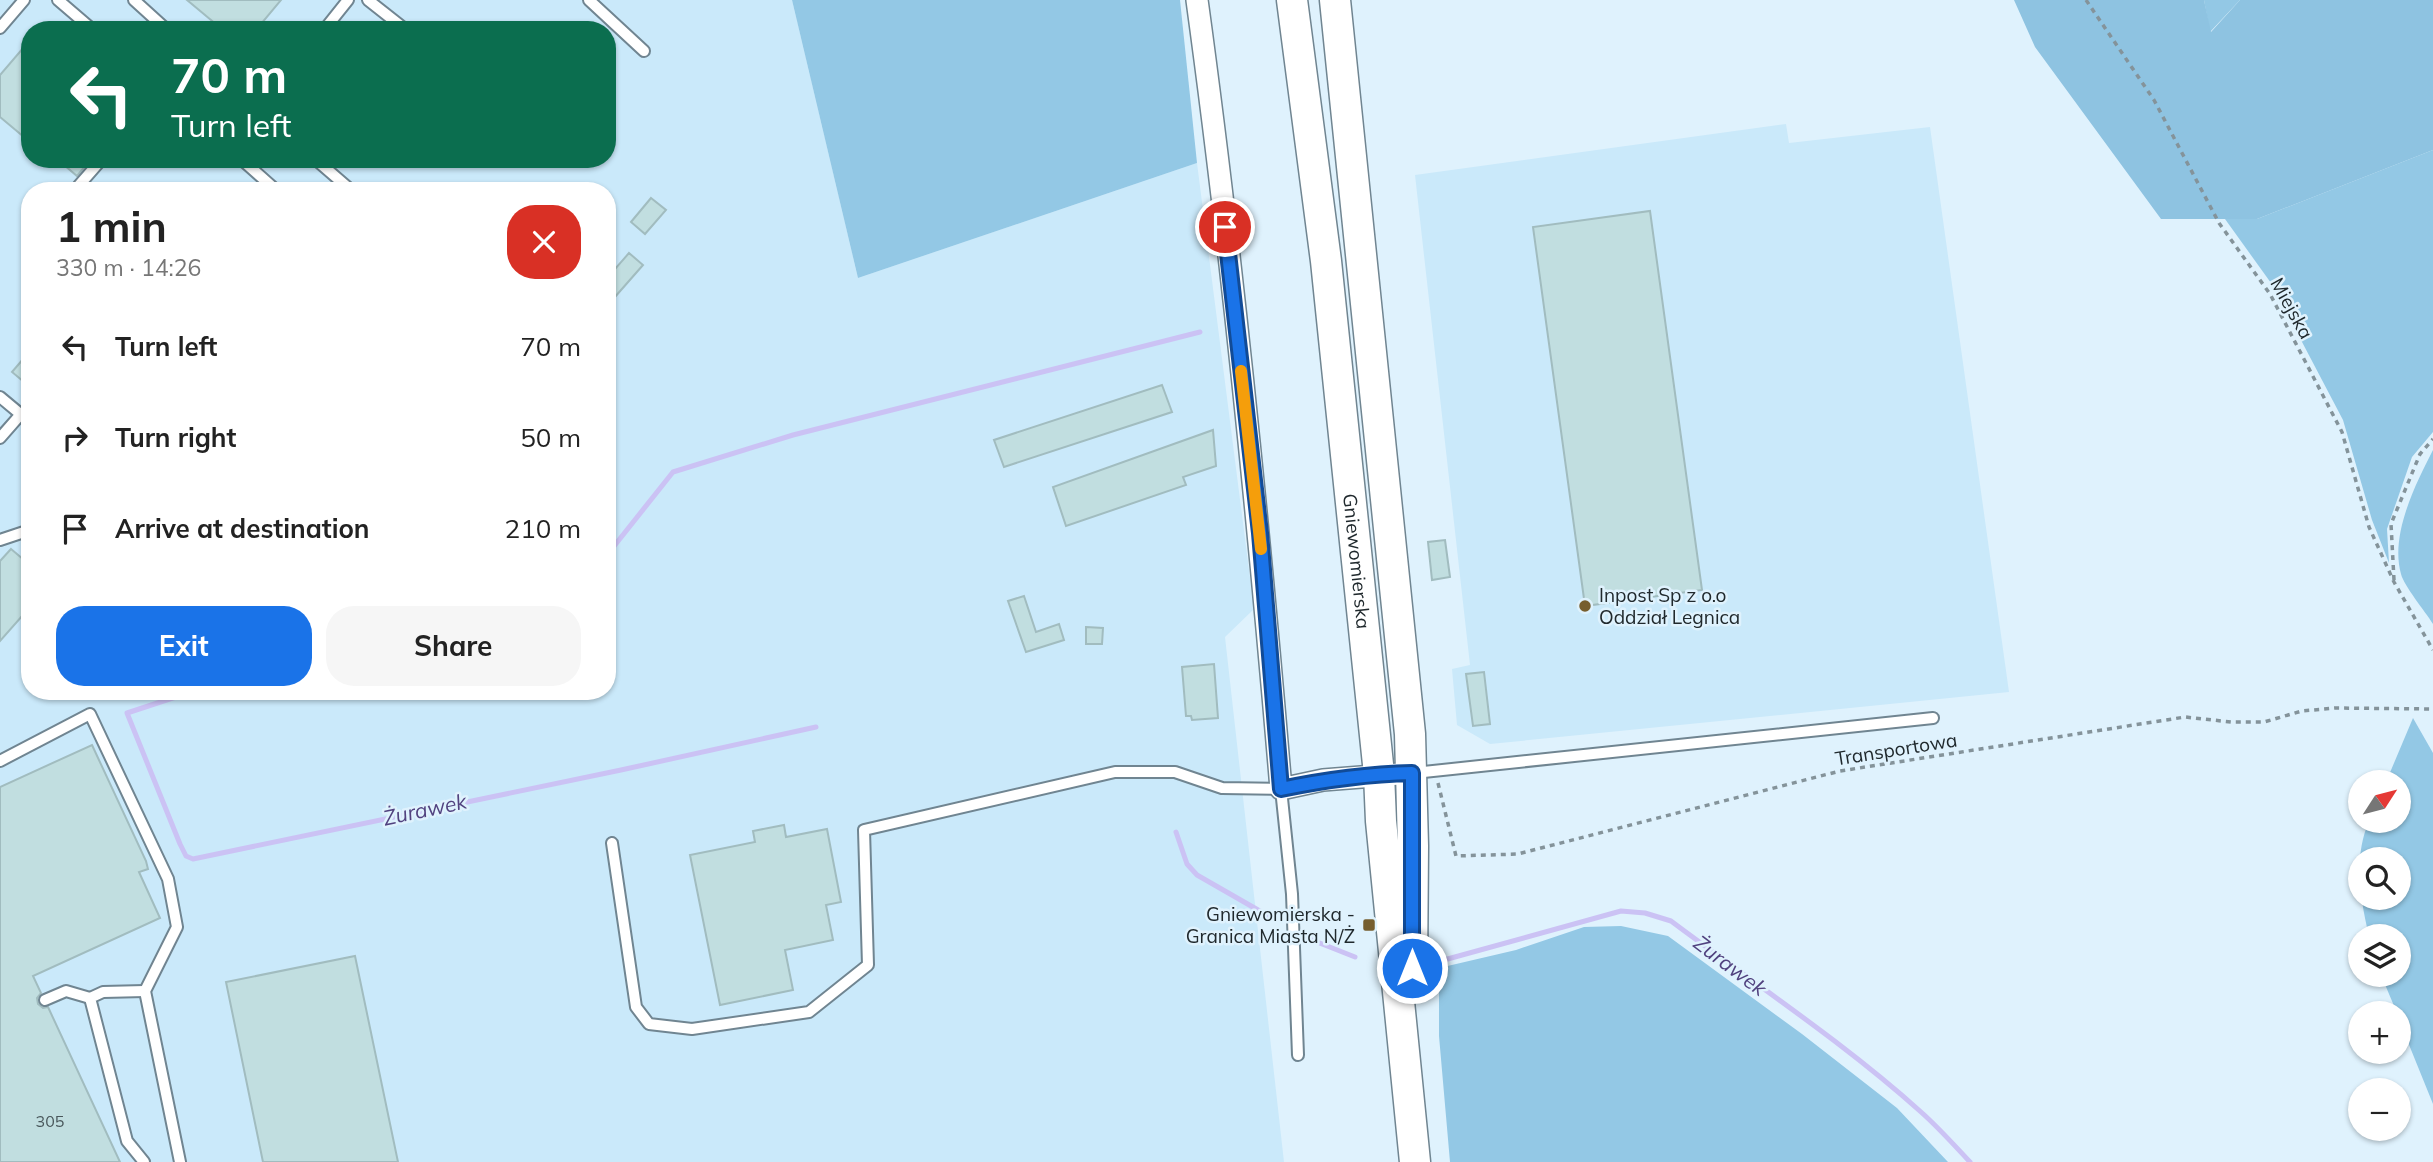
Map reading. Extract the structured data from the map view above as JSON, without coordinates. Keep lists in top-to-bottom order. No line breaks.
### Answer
{"streets":{"street":["Gniewomierska"],"path":["Miejska","Transportowa"]},"crossings":[["Gniewomierska","Transportowa"]],"water":["Żurawek"],"places":{"other":["Inpost Sp z o.o Oddział Legnica"],"transit":["Gniewomierska - Granica Miasta N/Ż"]},"house_numbers":["305"],"north":"top right","page":{"turn":["70 m","Turn left"],"heading":["1 min","330 m · 14:26"],"list":[{"name":"Turn left","value":"70 m"},{"name":"Turn right","value":"50 m"},{"name":"Arrive at destination","value":"210 m"}],"buttons":["Exit","Share"],"map_buttons":["+","−"]}}
